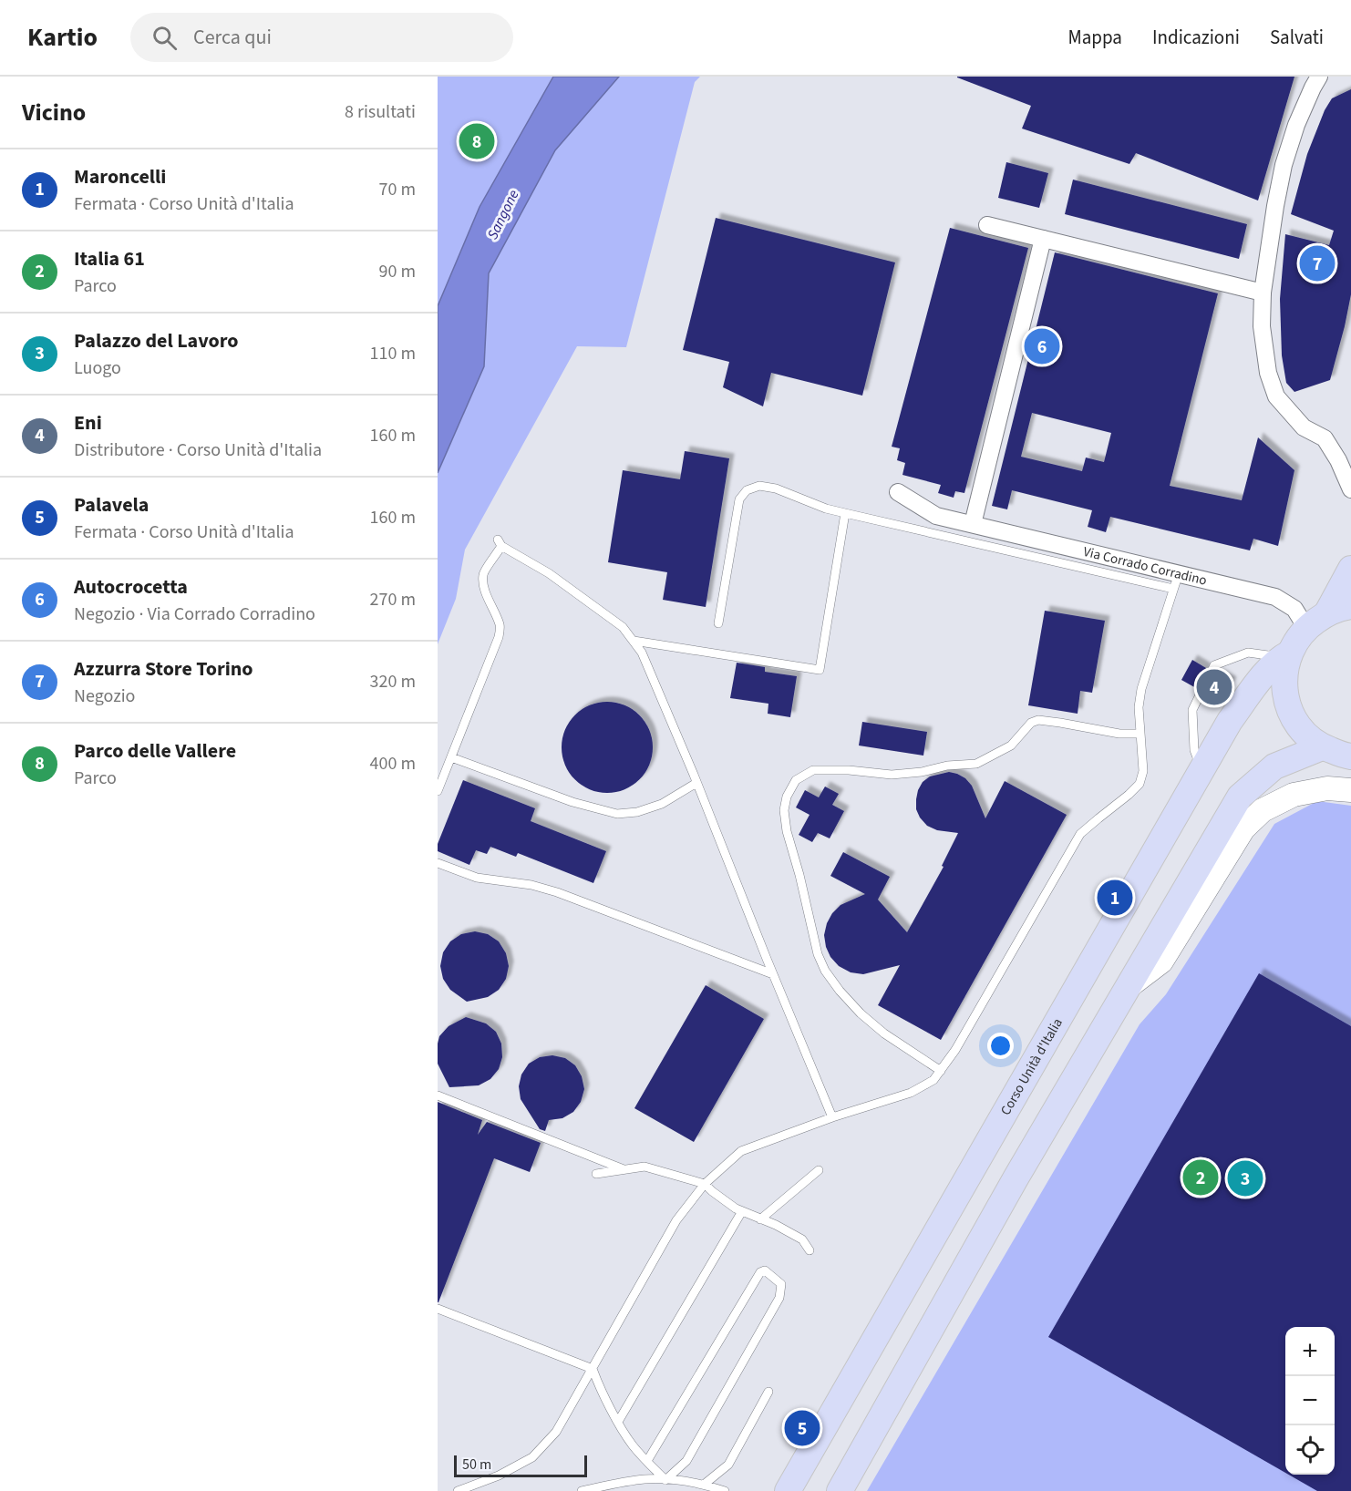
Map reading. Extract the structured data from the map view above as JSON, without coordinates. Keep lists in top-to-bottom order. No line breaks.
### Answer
{"streets":{"main road":["Corso Unità d'Italia"],"street":["Via Corrado Corradino"]},"water":["Sangone"],"scale_bar":"50 m","page":{"header":"Kartio","search":"Cerca qui","nav":["Mappa","Indicazioni","Salvati"],"heading":["Vicino","8 risultati"],"pins":["8","7","6","4","1","2","3","5"],"list":[{"mark":"1","name":"Maroncelli","note":"Fermata · Corso Unità d'Italia","value":"70 m"},{"mark":"2","name":"Italia 61","note":"Parco","value":"90 m"},{"mark":"3","name":"Palazzo del Lavoro","note":"Luogo","value":"110 m"},{"mark":"4","name":"Eni","note":"Distributore · Corso Unità d'Italia","value":"160 m"},{"mark":"5","name":"Palavela","note":"Fermata · Corso Unità d'Italia","value":"160 m"},{"mark":"6","name":"Autocrocetta","note":"Negozio · Via Corrado Corradino","value":"270 m"},{"mark":"7","name":"Azzurra Store Torino","note":"Negozio","value":"320 m"},{"mark":"8","name":"Parco delle Vallere","note":"Parco","value":"400 m"}],"map_buttons":["+","−"],"scale":"50 m"}}
